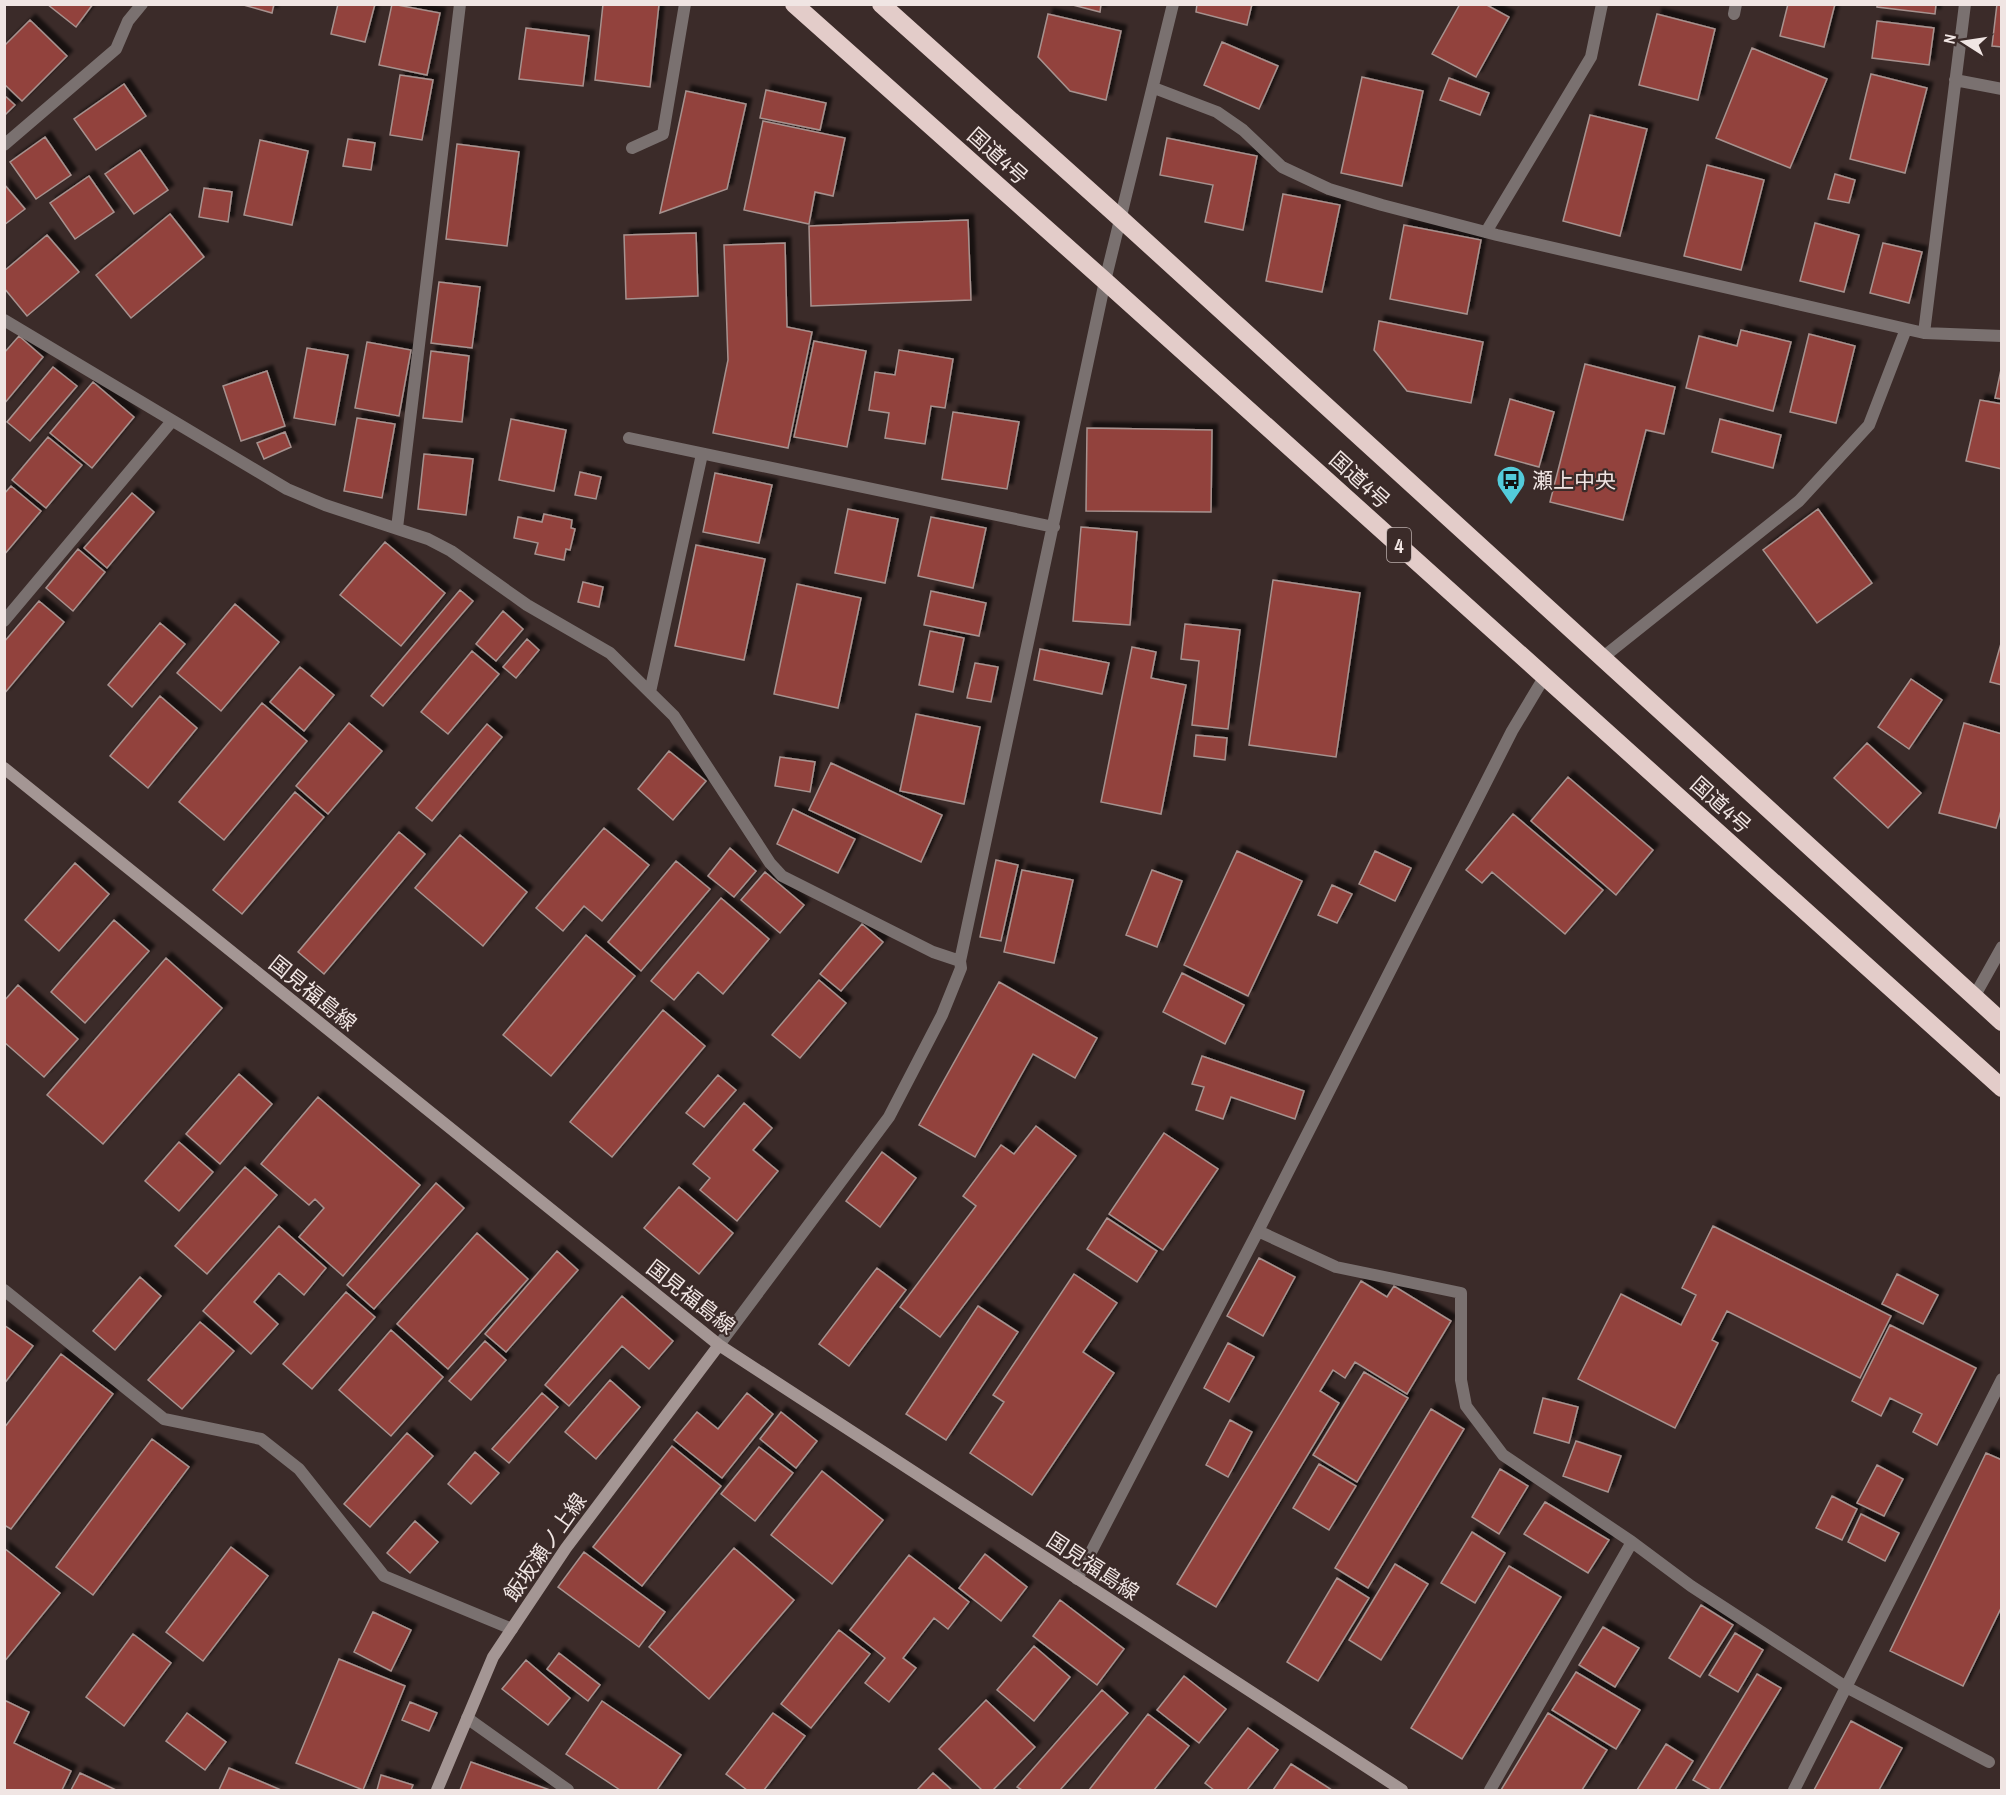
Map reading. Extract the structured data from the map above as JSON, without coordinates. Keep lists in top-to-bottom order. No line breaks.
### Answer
{"streets":{"highway":["国道4号","4"],"main road":["国見福島線","飯坂瀬ノ上線"]},"crossings":[["国見福島線","飯坂瀬ノ上線"]],"places":{"bus stop":["瀬上中央"]},"north":"left"}
